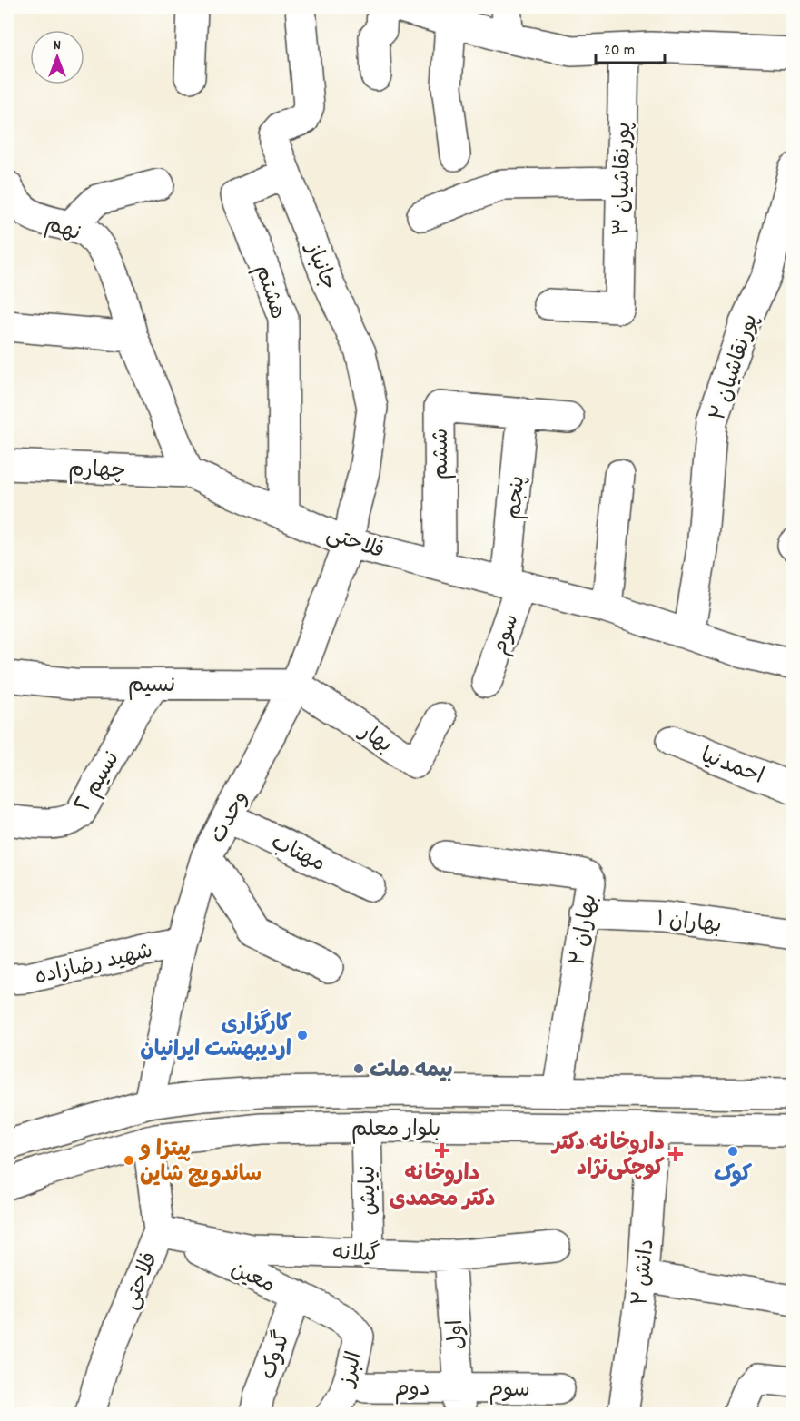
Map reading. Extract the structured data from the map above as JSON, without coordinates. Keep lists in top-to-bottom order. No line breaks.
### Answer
{"streets":{"street":["پورنقاشیان ۳","نهم","جانباز","هشتم","پورنقاشیان ۲","ششم","چهارم","پنجم","فلاحتی","سوم","نسیم","بهار","احمدنیا","نسیم ٢","وحدت","مهتاب","بهاران ۱","بهاران ۲","شهید رضازاده","بلوار معلم","نیایش","گیلانه","دانش ۲","معین","اول","گدوک","البرز","دوم"]},"crossings":[["جانباز","هشتم"],["جانباز","فلاحتی"],["جانباز","وحدت"],["هشتم","فلاحتی"],["پورنقاشیان ۲","فلاحتی"],["ششم","پنجم"],["ششم","فلاحتی"],["چهارم","فلاحتی"],["پنجم","فلاحتی"],["پنجم","سوم"],["فلاحتی","سوم"],["فلاحتی","وحدت"],["فلاحتی","بلوار معلم"],["فلاحتی","گیلانه"],["فلاحتی","معین"],["سوم","اول"],["سوم","دوم"],["نسیم","بهار"],["نسیم","نسیم ٢"],["نسیم","وحدت"],["بهار","وحدت"],["وحدت","مهتاب"],["وحدت","شهید رضازاده"],["وحدت","بلوار معلم"],["بهاران ۱","بهاران ۲"],["بهاران ۲","بلوار معلم"],["بلوار معلم","نیایش"],["بلوار معلم","دانش ۲"],["نیایش","گیلانه"],["گیلانه","معین"],["گیلانه","اول"],["معین","گدوک"],["معین","البرز"],["اول","دوم"]],"places":{"other":["کارگزاری اردیبهشت ایرانیان","بیمه ملت","کوک","پیتزا و ساندویچ شاین"],"health":["داروخانه دکتر محمدی","داروخانه دکتر کوچکی‌نژاد"]},"scale_bar":"20 m","north":"top"}
